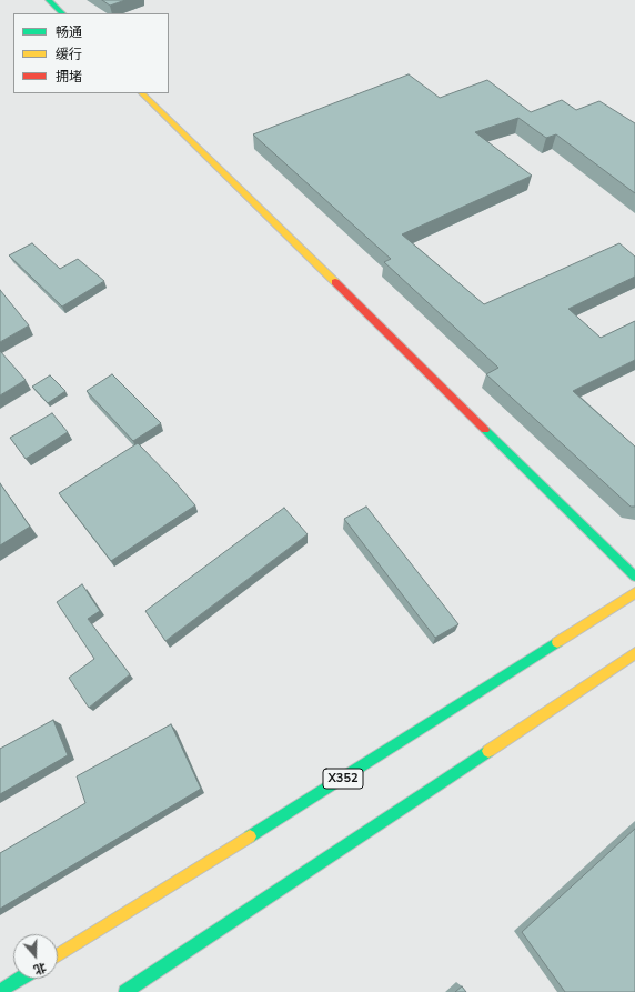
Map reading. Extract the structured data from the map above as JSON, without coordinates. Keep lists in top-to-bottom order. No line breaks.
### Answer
{"streets":{"street":["X352"]},"legend":["畅通","缓行","拥堵"],"north":"bottom"}
